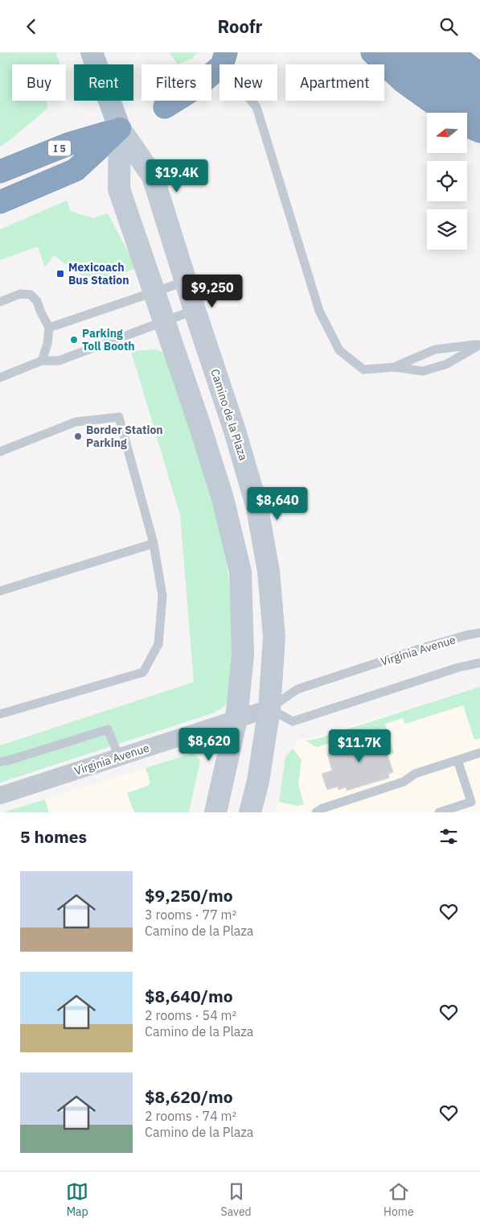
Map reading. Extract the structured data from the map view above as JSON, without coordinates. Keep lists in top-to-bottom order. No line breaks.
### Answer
{"streets":{"highway":["I 5"],"main road":["Camino de la Plaza"],"street":["Virginia Avenue"]},"crossings":[["I 5","Camino de la Plaza"],["Camino de la Plaza","Virginia Avenue"]],"places":{"transit":["Mexicoach Bus Station"],"other":["Parking Toll Booth","Border Station Parking"]},"north":"left","page":{"header":"Roofr","chip":["Buy","Rent","Filters","New","Apartment"],"price":["$19.4K","$9,250","$8,640","$8,620","$11.7K"],"heading":"5 homes","list":[{"name":"$9,250/mo","note":"3 rooms · 77 m² · Camino de la Plaza"},{"name":"$8,640/mo","note":"2 rooms · 54 m² · Camino de la Plaza"},{"name":"$8,620/mo","note":"2 rooms · 74 m² · Camino de la Plaza"}],"tabs":["Map","Saved","Home"]}}
